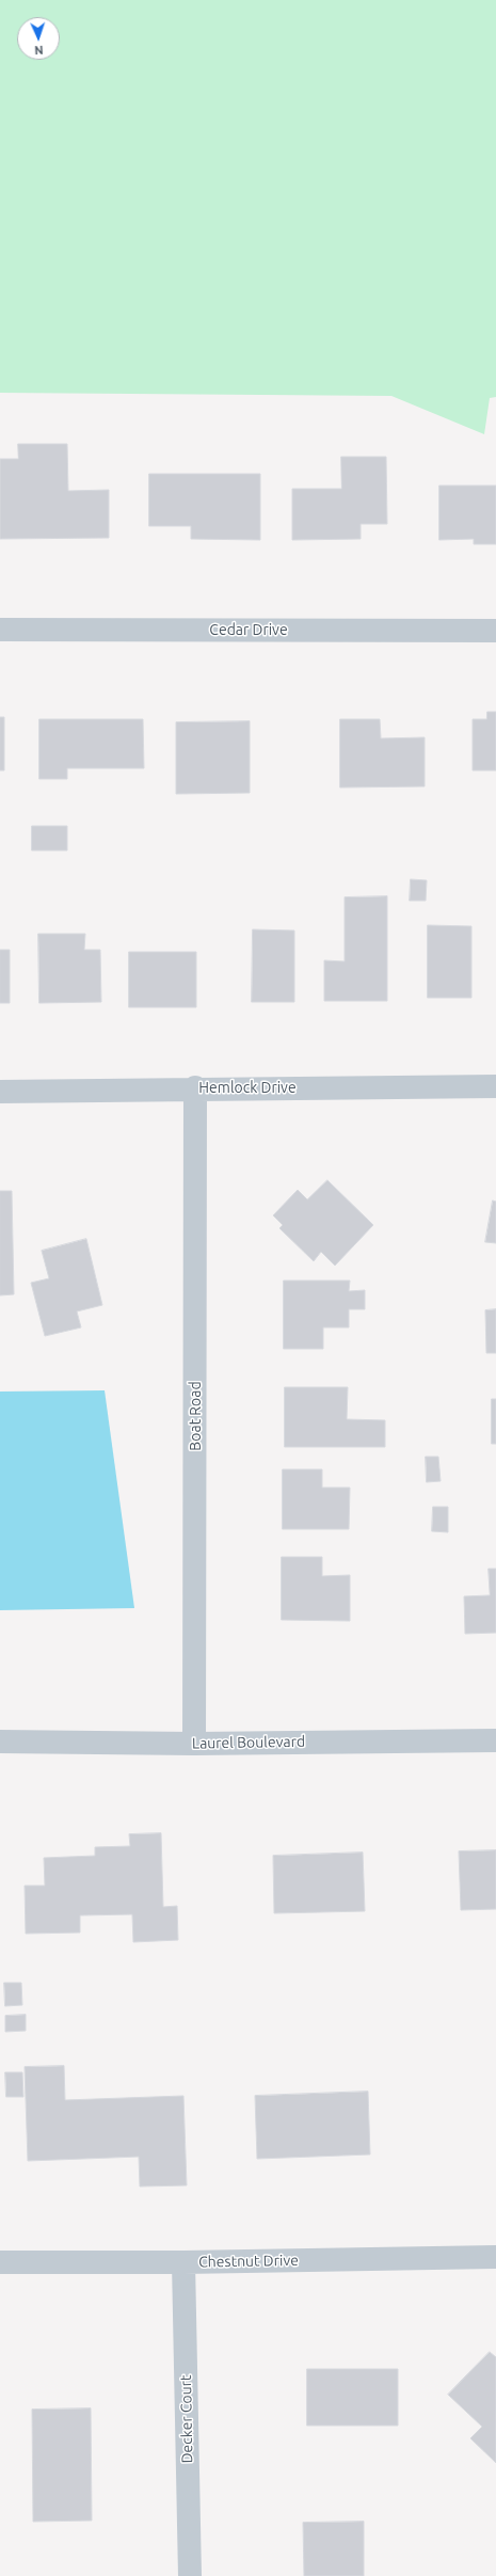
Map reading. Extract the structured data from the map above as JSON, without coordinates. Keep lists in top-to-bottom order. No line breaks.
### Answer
{"streets":{"street":["Cedar Drive","Hemlock Drive","Boat Road","Laurel Boulevard","Chestnut Drive","Decker Court"]},"crossings":[["Hemlock Drive","Boat Road"],["Boat Road","Laurel Boulevard"],["Chestnut Drive","Decker Court"]],"north":"bottom"}
